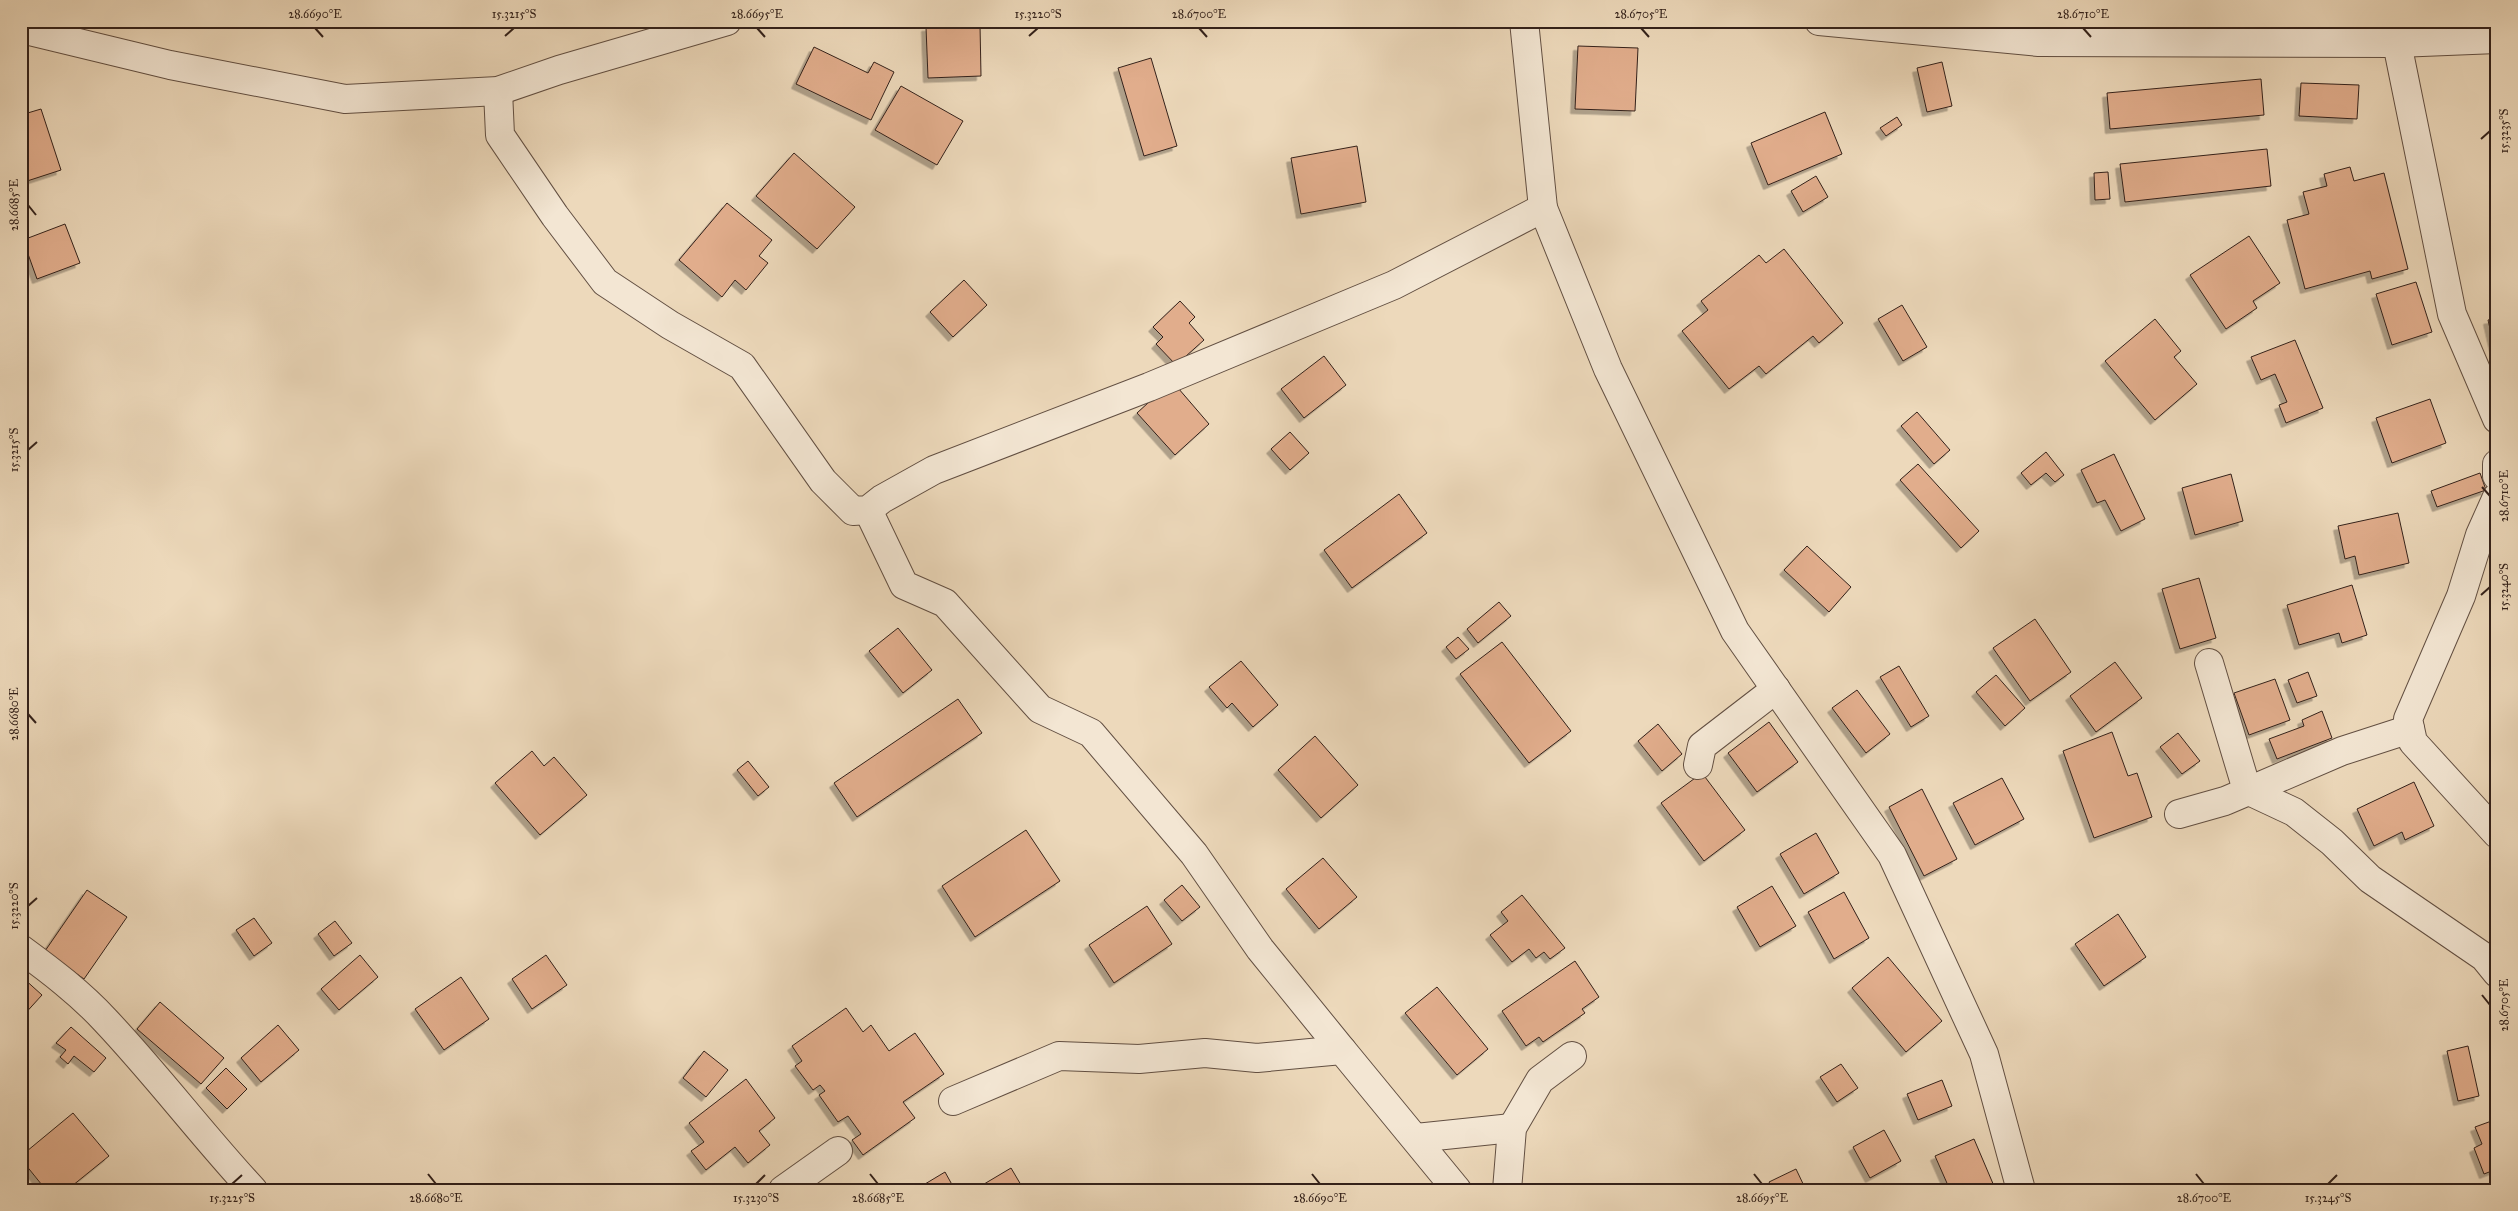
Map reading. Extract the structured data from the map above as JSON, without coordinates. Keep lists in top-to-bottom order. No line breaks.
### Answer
{"coordinates":["28.6690°E","15.3215°S","28.6695°E","15.3220°S","28.6700°E","28.6705°E","28.6710°E","15.3235°S","28.6685°E","15.3240°S","28.6680°E","15.3225°S","15.3230°S","15.3245°S"]}
